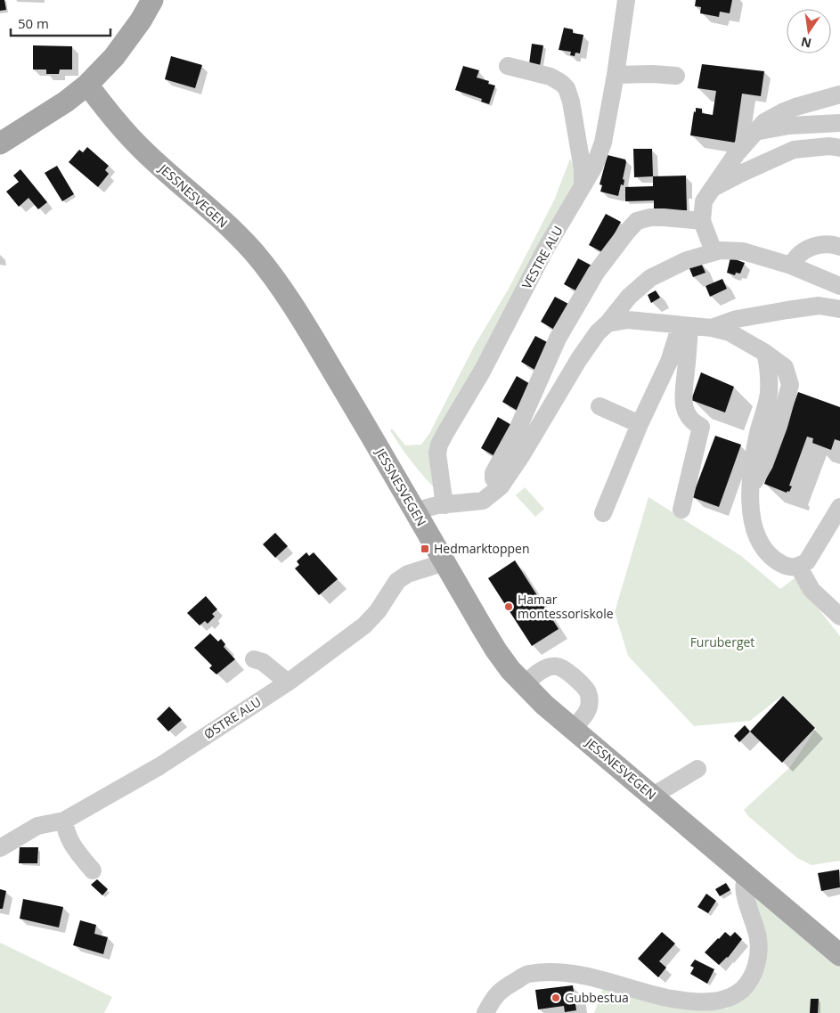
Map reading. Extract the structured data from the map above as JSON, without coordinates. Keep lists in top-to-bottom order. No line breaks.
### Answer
{"streets":{"main road":["JESSNESVEGEN"],"street":["VESTRE ALU","ØSTRE ALU"]},"crossings":[["JESSNESVEGEN","ØSTRE ALU"]],"parks":["Furuberget"],"places":{"transit":["Hedmarktoppen"],"other":["Hamar montessoriskole","Gubbestua"]},"scale_bar":"50 m","north":"bottom"}
